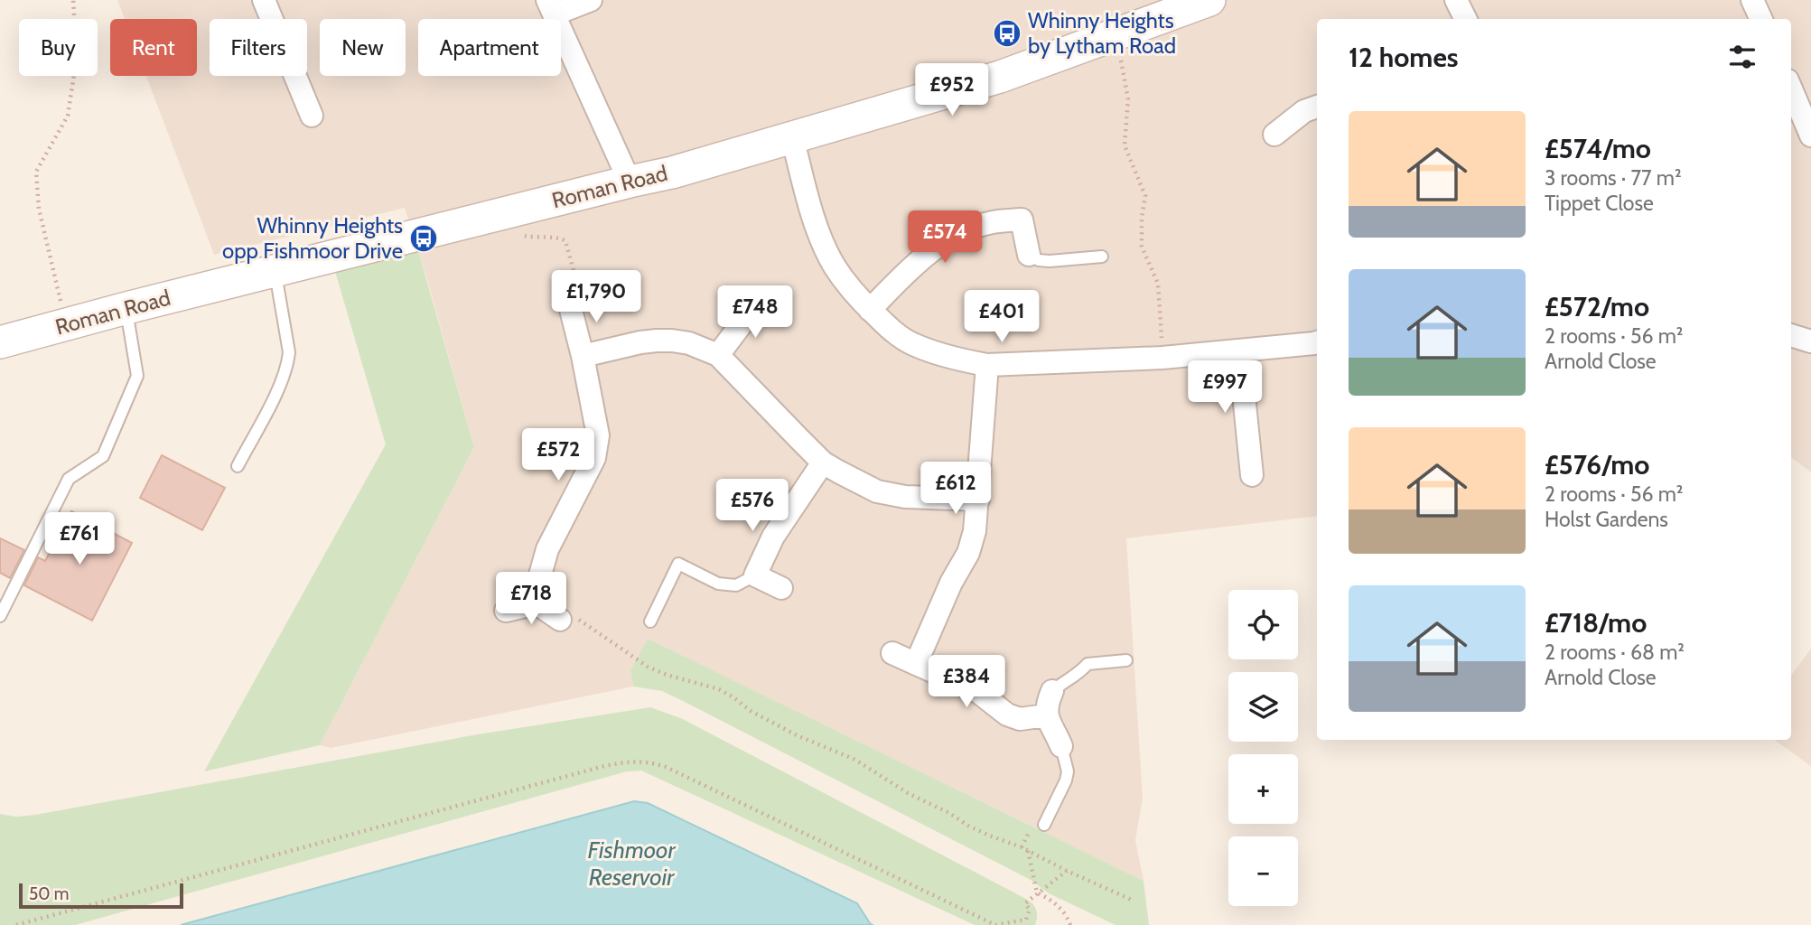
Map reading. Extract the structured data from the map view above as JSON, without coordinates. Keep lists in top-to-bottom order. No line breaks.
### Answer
{"streets":{"street":["Roman Road"]},"water":["Fishmoor Reservoir"],"places":{"bus stop":["Whinny Heights by Lytham Road","Whinny Heights opp Fishmoor Drive"]},"scale_bar":"50 m","page":{"chip":["Buy","Rent","Filters","New","Apartment"],"heading":"12 homes","price":["£952","£574","£1,790","£748","£401","£997","£572","£612","£576","£761","£718","£384"],"list":[{"name":"£574/mo","note":"3 rooms · 77 m² · Tippet Close"},{"name":"£572/mo","note":"2 rooms · 56 m² · Arnold Close"},{"name":"£576/mo","note":"2 rooms · 56 m² · Holst Gardens"},{"name":"£718/mo","note":"2 rooms · 68 m² · Arnold Close"}],"map_buttons":["+","−"],"scale":"50 m"}}
